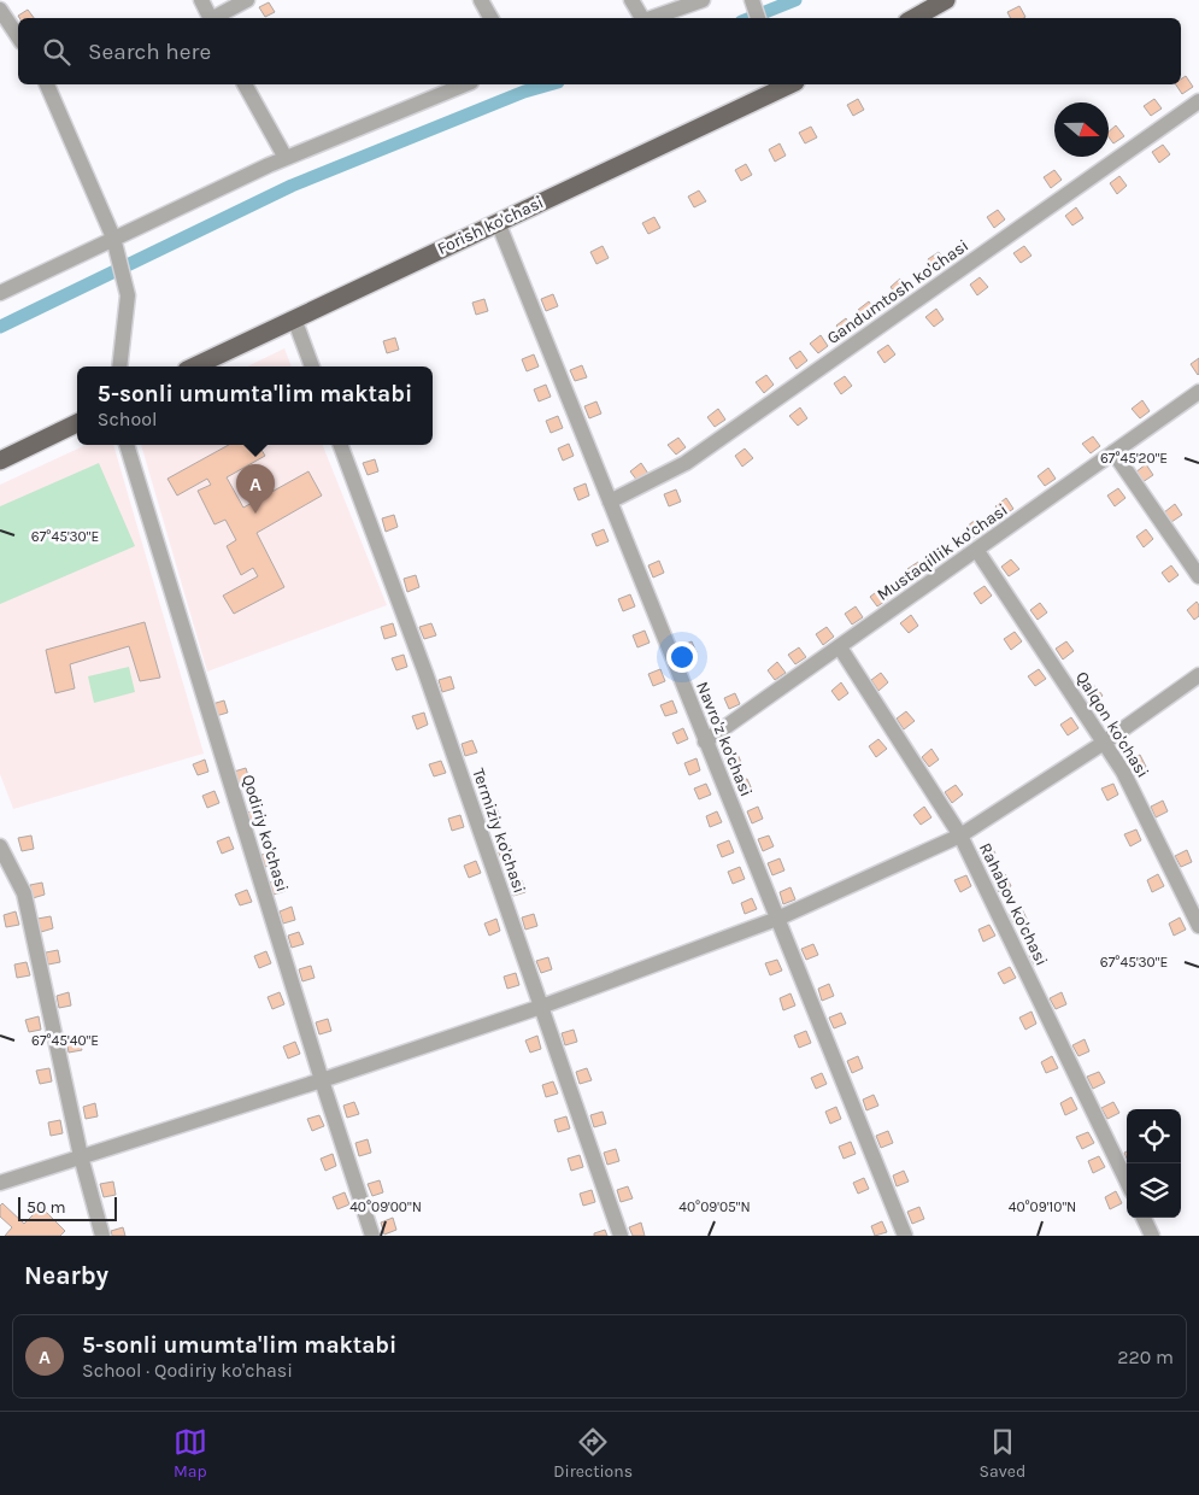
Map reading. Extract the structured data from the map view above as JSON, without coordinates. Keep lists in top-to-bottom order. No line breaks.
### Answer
{"streets":{"main road":["Forish ko'chasi"],"street":["Gandumtosh ko'chasi","Mustaqillik ko'chasi","Qalqon ko'chasi","Navro'z ko'chasi","Termiziy ko'chasi","Qodiriy ko'chasi","Rahabov ko'chasi"]},"crossings":[["Forish ko'chasi","Navro'z ko'chasi"],["Gandumtosh ko'chasi","Navro'z ko'chasi"],["Mustaqillik ko'chasi","Qalqon ko'chasi"],["Mustaqillik ko'chasi","Navro'z ko'chasi"],["Mustaqillik ko'chasi","Rahabov ko'chasi"]],"scale_bar":"50 m","north":"right","page":{"search":"Search here","popup":["5-sonli umumta'lim maktabi","School"],"pins":"A","scale":"50 m","heading":"Nearby","list":[{"mark":"A","name":"5-sonli umumta'lim maktabi","note":"School · Qodiriy ko'chasi","value":"220 m"}],"nav":["Map","Directions","Saved"]},"coordinates":["67°45'20\"E","67°45'30\"E","67°45'40\"E","40°09'00\"N","40°09'05\"N","40°09'10\"N"]}
